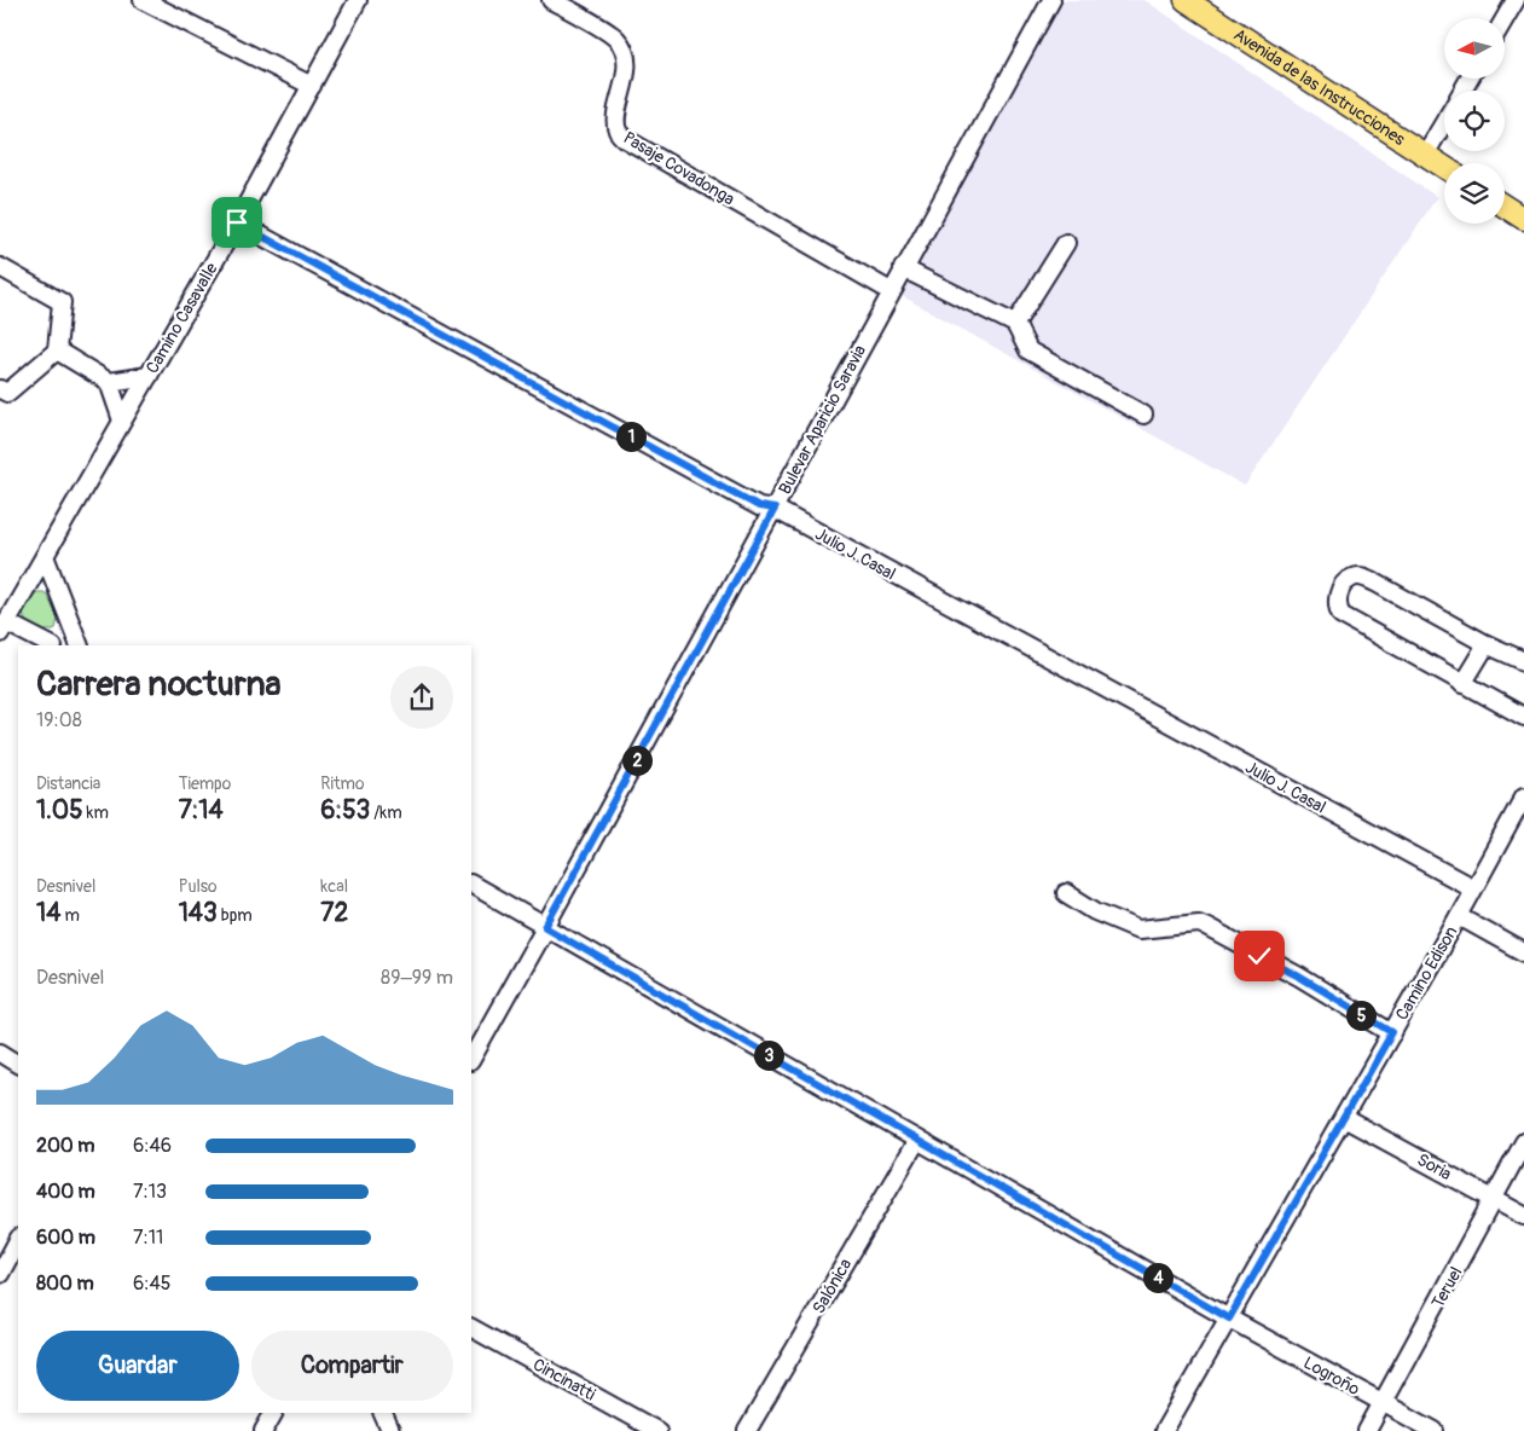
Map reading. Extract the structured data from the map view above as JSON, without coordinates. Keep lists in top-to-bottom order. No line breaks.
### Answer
{"streets":{"main road":["Avenida de las Instrucciones"],"street":["Pasaje Covadonga","Camino Casavalle","Bulevar Aparicio Saravia","Julio J. Casal","Camino Edison","Soria","Salónica","Teruel","Logroño","Cincinatti"]},"crossings":[["Pasaje Covadonga","Bulevar Aparicio Saravia"],["Camino Casavalle","Julio J. Casal"],["Bulevar Aparicio Saravia","Julio J. Casal"],["Bulevar Aparicio Saravia","Logroño"],["Julio J. Casal","Camino Edison"],["Camino Edison","Soria"],["Camino Edison","Logroño"],["Soria","Teruel"],["Salónica","Logroño"],["Teruel","Logroño"]],"north":"left","page":{"pins":["1","2","5","3","4"],"heading":["Carrera nocturna","19:08"],"stats":[["Distancia","1.05 km"],["Tiempo","7:14"],["Ritmo","6:53 /km"],["Desnivel","14 m"],["Pulso","143 bpm"],["kcal","72"]],"chart":["Desnivel","89–99 m"],"list":[{"name":"200 m","note":"6:46"},{"name":"400 m","note":"7:13"},{"name":"600 m","note":"7:11"},{"name":"800 m","note":"6:45"}],"buttons":["Guardar","Compartir"]}}
